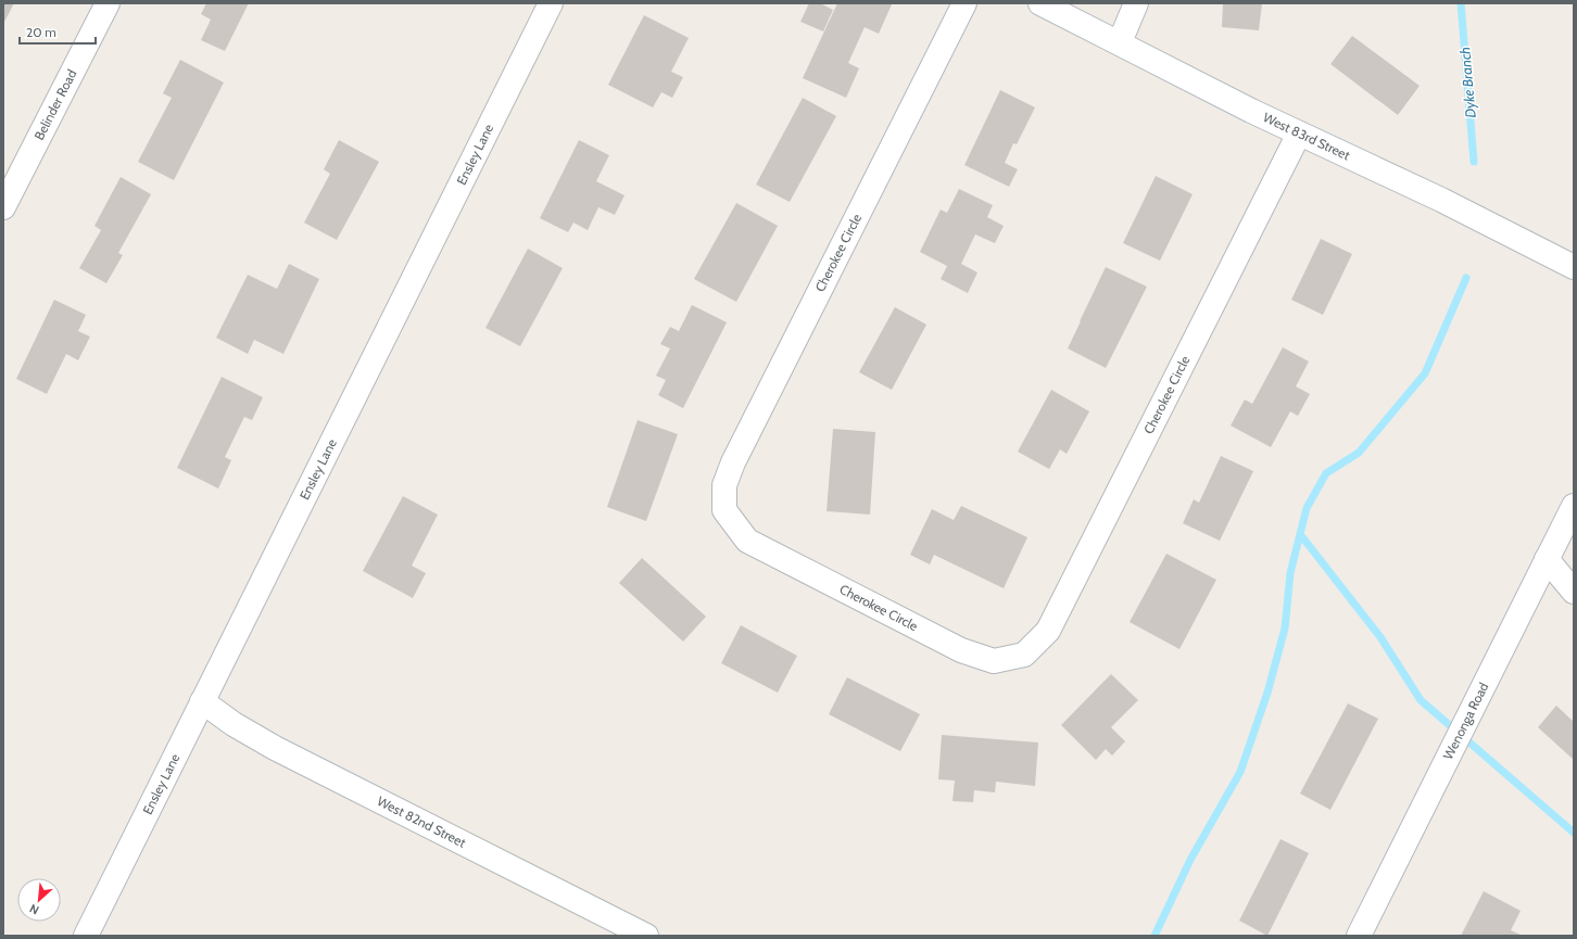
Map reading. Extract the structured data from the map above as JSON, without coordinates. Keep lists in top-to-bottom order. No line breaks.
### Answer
{"streets":{"street":["Belinder Road","West 83rd Street","Ensley Lane","Cherokee Circle","Wenonga Road","West 82nd Street"]},"crossings":[["West 83rd Street","Cherokee Circle"],["Ensley Lane","West 82nd Street"]],"water":["Dyke Branch"],"scale_bar":"20 m","north":"bottom left"}
